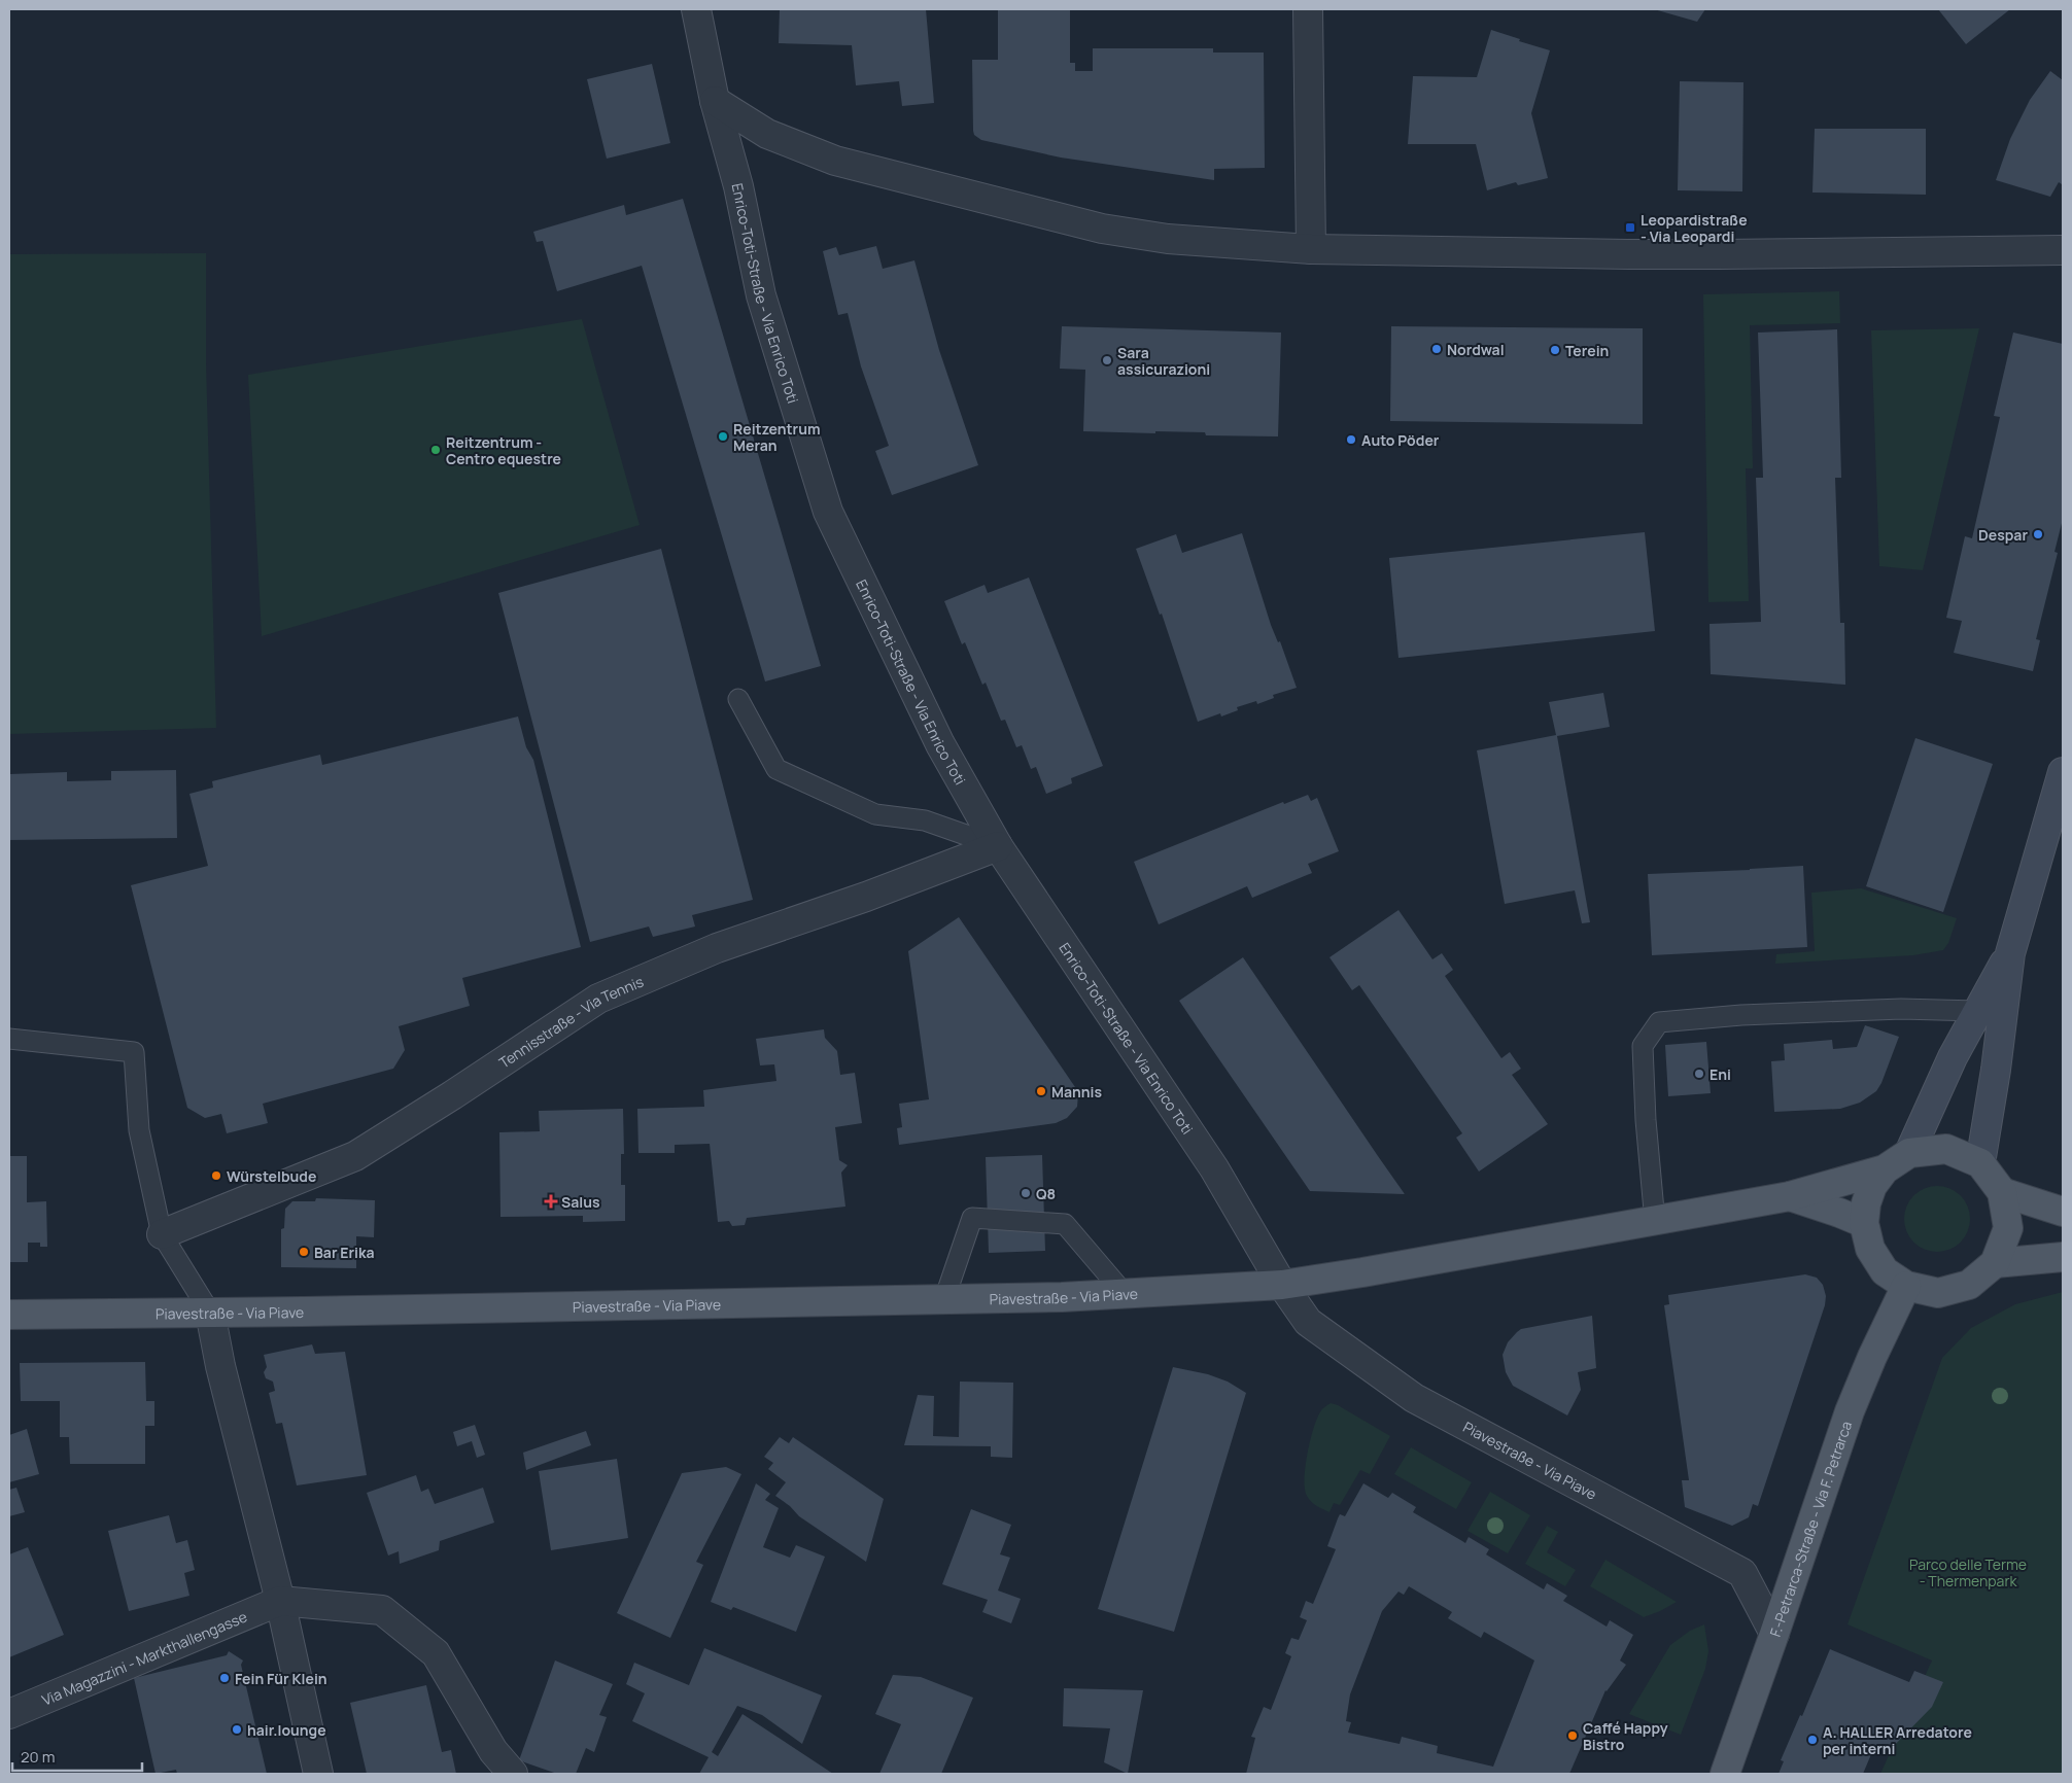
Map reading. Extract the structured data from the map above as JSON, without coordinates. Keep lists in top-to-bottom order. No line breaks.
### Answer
{"streets":{"main road":["Piavestraße - Via Piave","F.-Petrarca-Straße - Via F. Petrarca"],"street":["Enrico-Toti-Straße - Via Enrico Toti","Tennisstraße - Via Tennis","Via Magazzini - Markthallengasse"]},"crossings":[["Enrico-Toti-Straße - Via Enrico Toti","Tennisstraße - Via Tennis"],["Enrico-Toti-Straße - Via Enrico Toti","Piavestraße - Via Piave"],["Piavestraße - Via Piave","F.-Petrarca-Straße - Via F. Petrarca"]],"parks":["Parco delle Terme - Thermenpark"],"places":{"transit":["Leopardistraße - Via Leopardi"],"other":["Nordwal","Terein","Sara assicurazioni","Reitzentrum Meran","Auto Pöder","Reitzentrum - Centro equestre","Despar","Eni","Mannis","Würstelbude","Q8","Bar Erika","Fein Für Klein","hair.lounge","Caffé Happy Bistro","A. HALLER Arredatore per interni"],"health":["Salus"]},"scale_bar":"20 m"}
